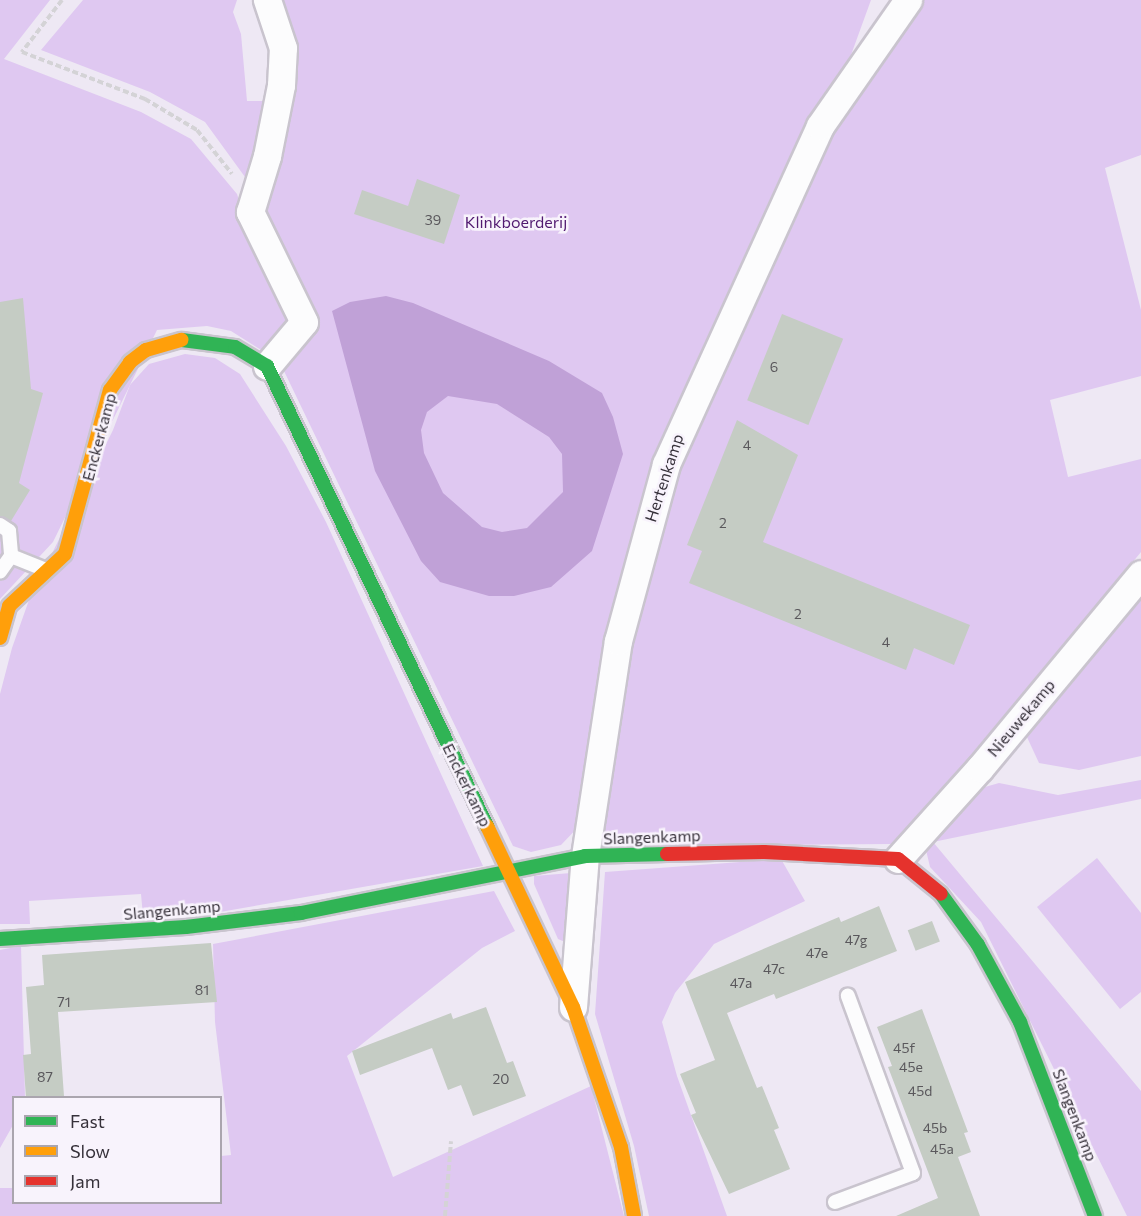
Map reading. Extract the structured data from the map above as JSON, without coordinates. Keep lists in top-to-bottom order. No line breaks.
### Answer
{"streets":{"street":["Enckerkamp","Hertenkamp","Nieuwekamp","Slangenkamp"]},"crossings":[["Enckerkamp","Hertenkamp"],["Enckerkamp","Slangenkamp"],["Hertenkamp","Slangenkamp"],["Nieuwekamp","Slangenkamp"]],"parks":["Klinkboerderij"],"house_numbers":["39","6","4","2","2","4","47g","47e","47c","47a","81","71","45f","45e","87","20","45d","45b","45a"],"legend":["Fast","Slow","Jam"]}
